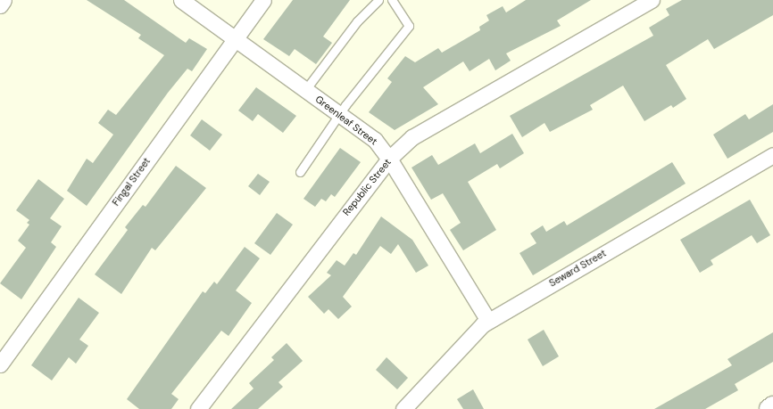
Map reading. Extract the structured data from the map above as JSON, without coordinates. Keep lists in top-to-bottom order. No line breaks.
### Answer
{"streets":{"street":["Greenleaf Street","Fingal Street","Republic Street","Seward Street"]},"crossings":[["Greenleaf Street","Fingal Street"],["Greenleaf Street","Republic Street"],["Greenleaf Street","Seward Street"]]}
